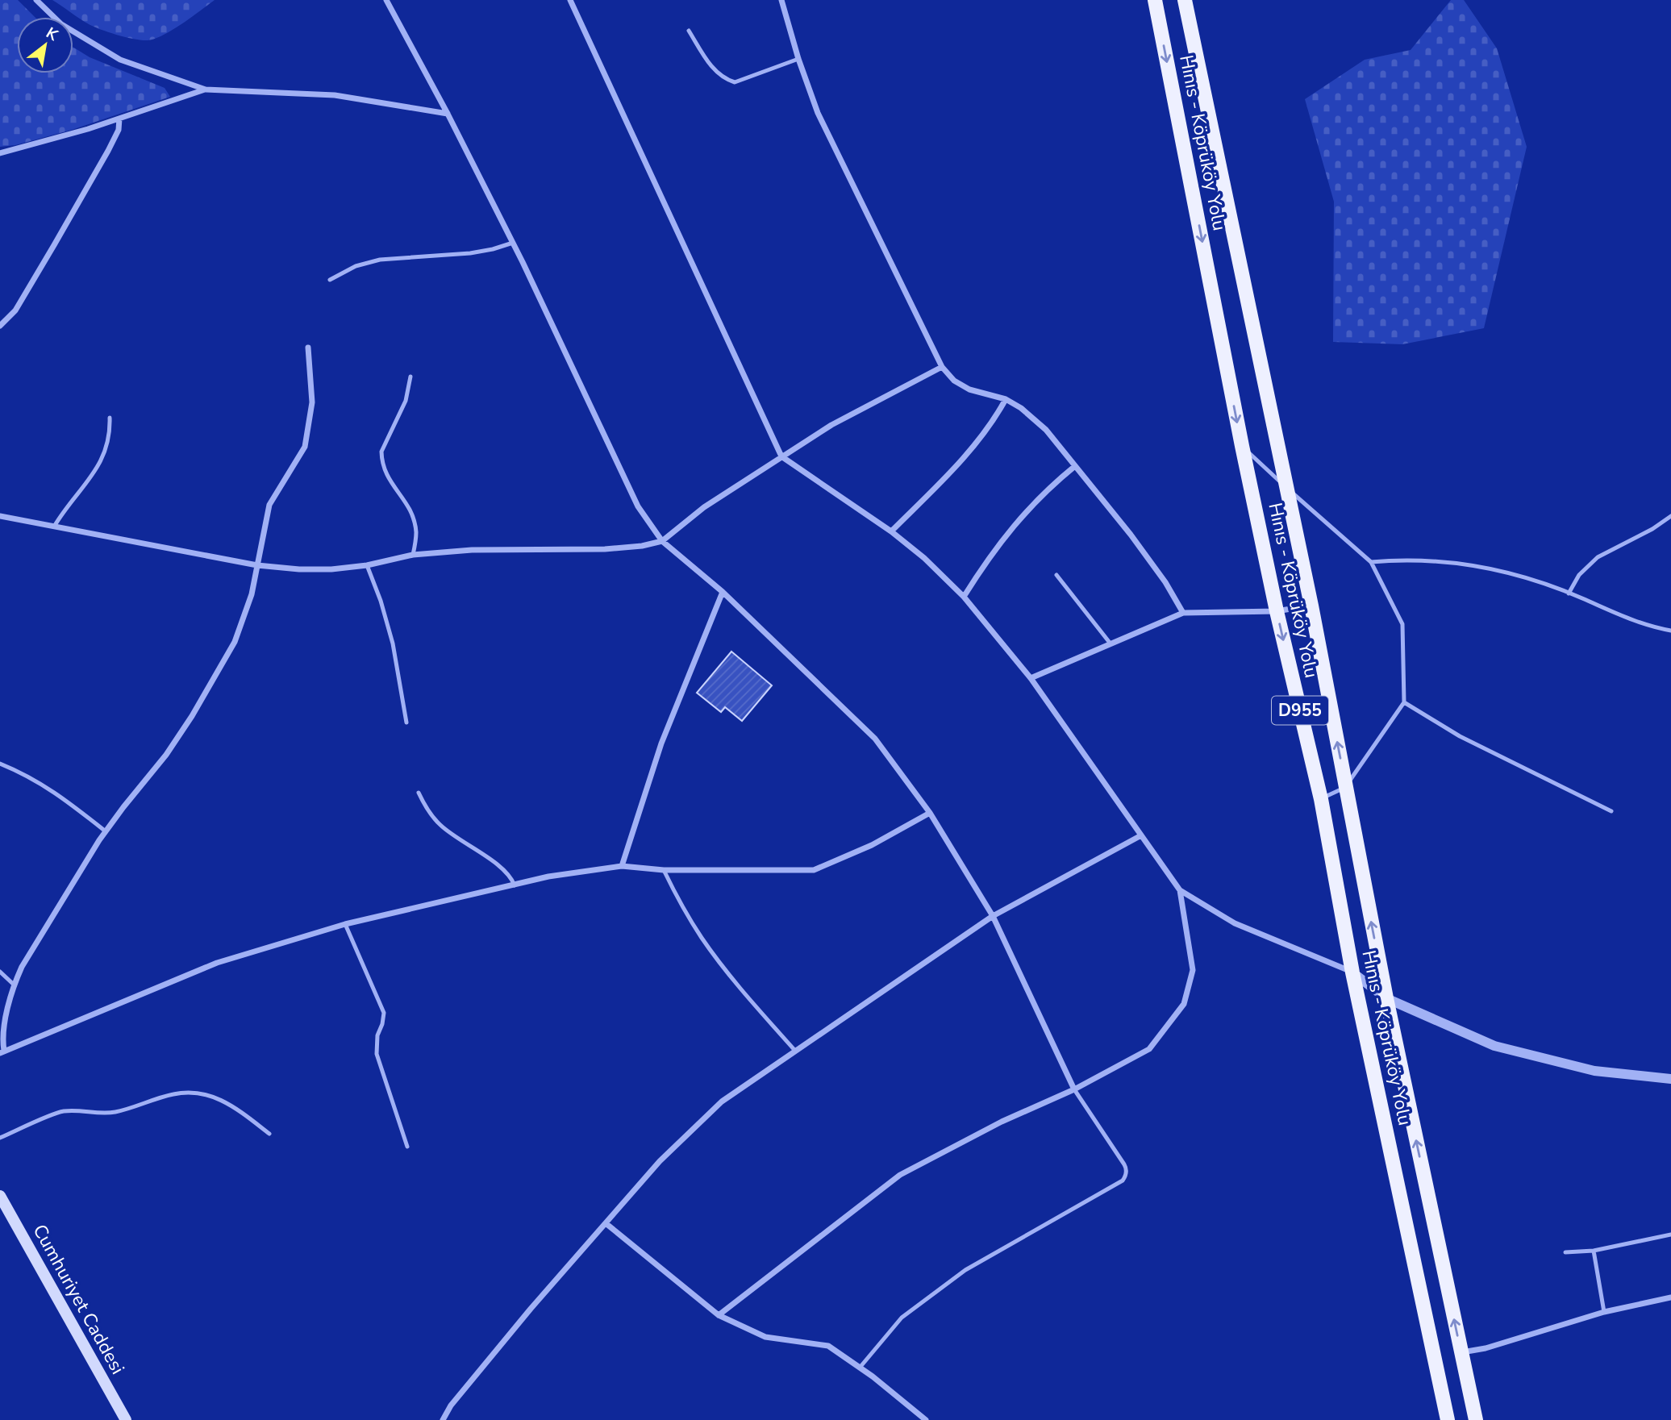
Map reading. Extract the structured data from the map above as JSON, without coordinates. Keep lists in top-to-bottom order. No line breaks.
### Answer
{"streets":{"main road":["Hınıs - Köprüköy Yolu","D955","Cumhuriyet Caddesi"]},"north":"top right"}
